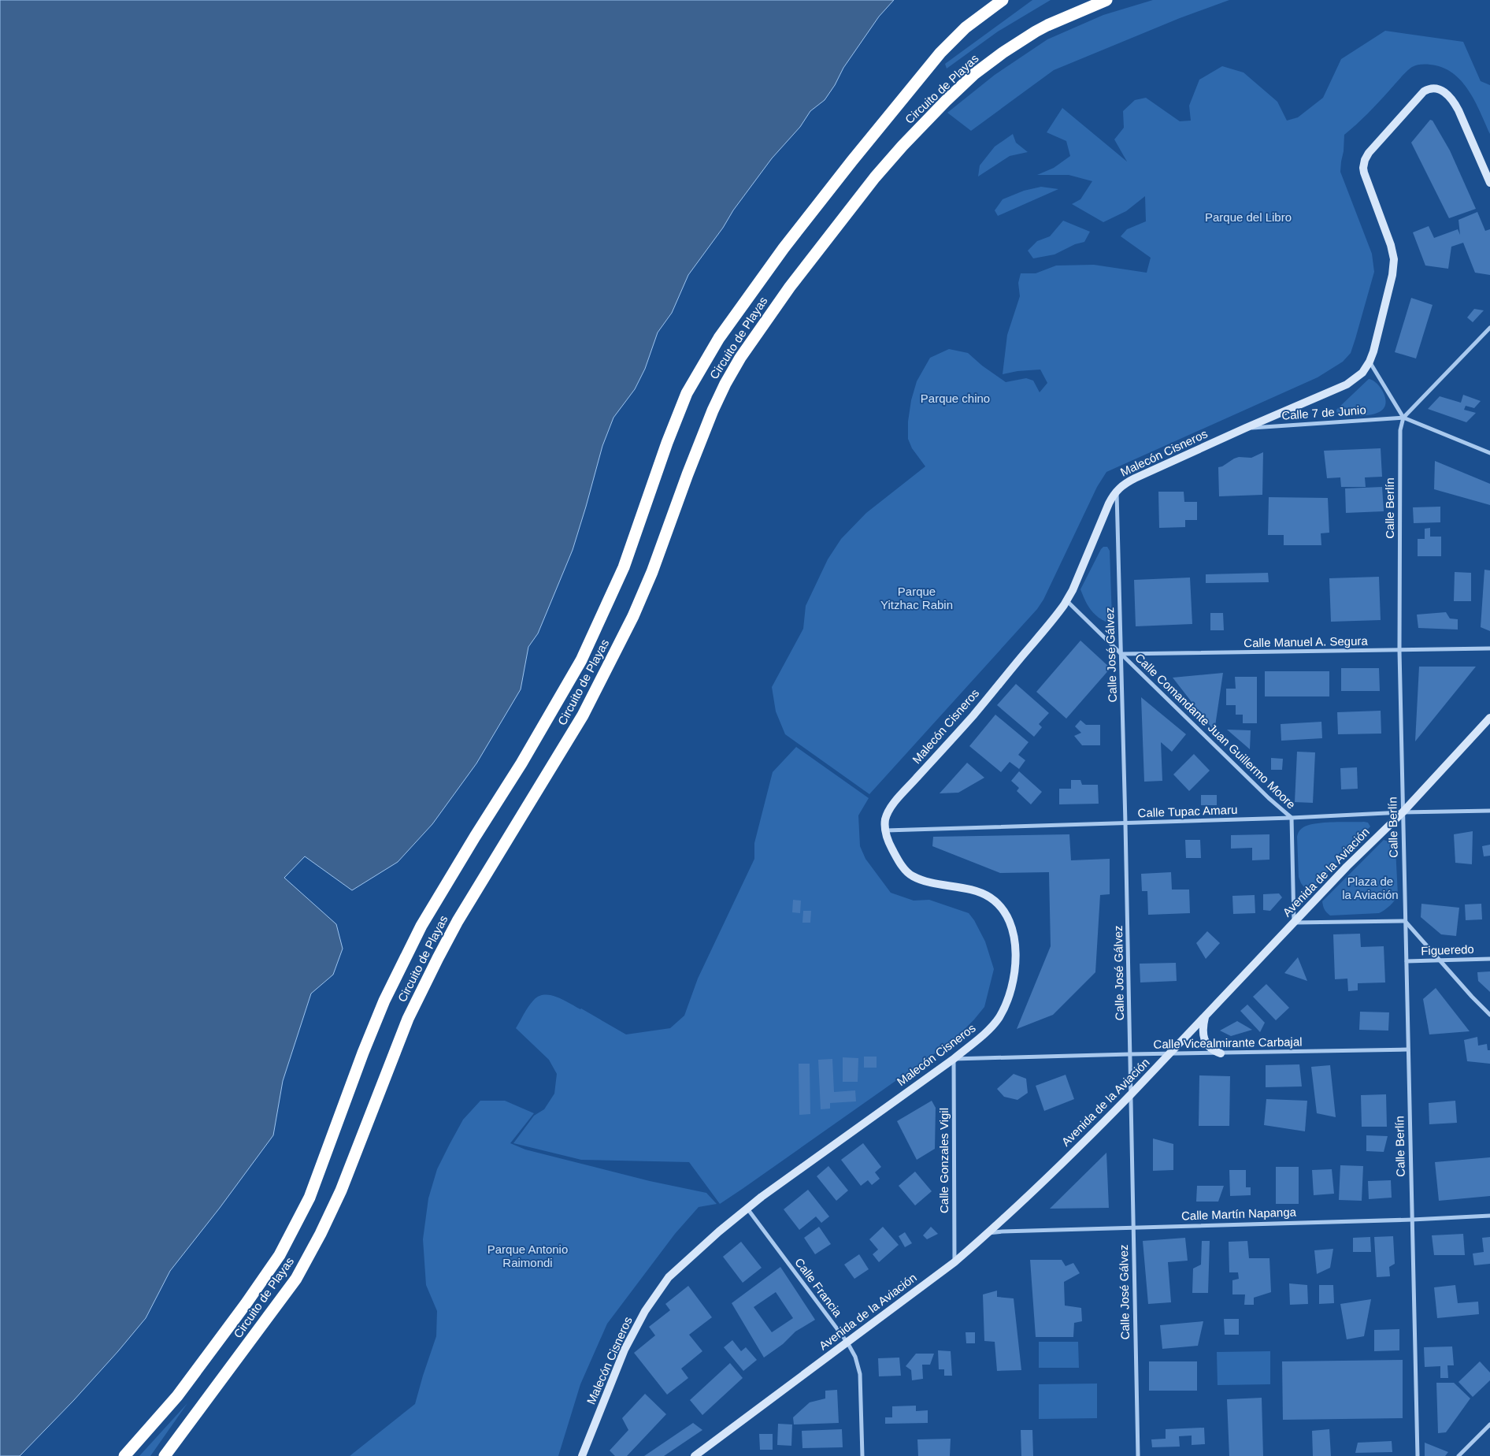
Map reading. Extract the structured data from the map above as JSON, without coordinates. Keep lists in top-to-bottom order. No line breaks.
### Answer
{"streets":{"highway":["Circuito de Playas"],"street":["Calle 7 de Junio","Malecón Cisneros","Calle Berlín","Calle Manuel A. Segura","Calle José Gálvez","Calle Comandante Juan Guillermo Moore","Calle Tupac Amaru","Avenida de la Aviación","Figueredo","Calle Vicealmirante Carbajal","Calle Gonzales Vigil","Calle Martín Napanga","Calle Francia"]},"crossings":[["Calle 7 de Junio","Malecón Cisneros"],["Calle 7 de Junio","Calle Berlín"],["Malecón Cisneros","Calle José Gálvez"],["Malecón Cisneros","Calle Comandante Juan Guillermo Moore"],["Malecón Cisneros","Calle Tupac Amaru"],["Malecón Cisneros","Calle Vicealmirante Carbajal"],["Malecón Cisneros","Calle Gonzales Vigil"],["Malecón Cisneros","Calle Francia"],["Calle Berlín","Calle Manuel A. Segura"],["Calle Berlín","Calle Tupac Amaru"],["Calle Berlín","Avenida de la Aviación"],["Calle Berlín","Figueredo"],["Calle Berlín","Calle Vicealmirante Carbajal"],["Calle Berlín","Calle Martín Napanga"],["Calle Manuel A. Segura","Calle José Gálvez"],["Calle Manuel A. Segura","Calle Comandante Juan Guillermo Moore"],["Calle José Gálvez","Calle Comandante Juan Guillermo Moore"],["Calle José Gálvez","Calle Tupac Amaru"],["Calle José Gálvez","Avenida de la Aviación"],["Calle José Gálvez","Calle Vicealmirante Carbajal"],["Calle José Gálvez","Calle Martín Napanga"],["Calle Comandante Juan Guillermo Moore","Calle Tupac Amaru"],["Calle Comandante Juan Guillermo Moore","Avenida de la Aviación"],["Calle Tupac Amaru","Avenida de la Aviación"],["Avenida de la Aviación","Calle Vicealmirante Carbajal"],["Avenida de la Aviación","Calle Gonzales Vigil"],["Avenida de la Aviación","Calle Martín Napanga"],["Avenida de la Aviación","Calle Francia"],["Calle Vicealmirante Carbajal","Calle Gonzales Vigil"]],"parks":["Parque del Libro","Parque chino","Parque Yitzhac Rabin","Plaza de la Aviación","Parque Antonio Raimondi"]}
